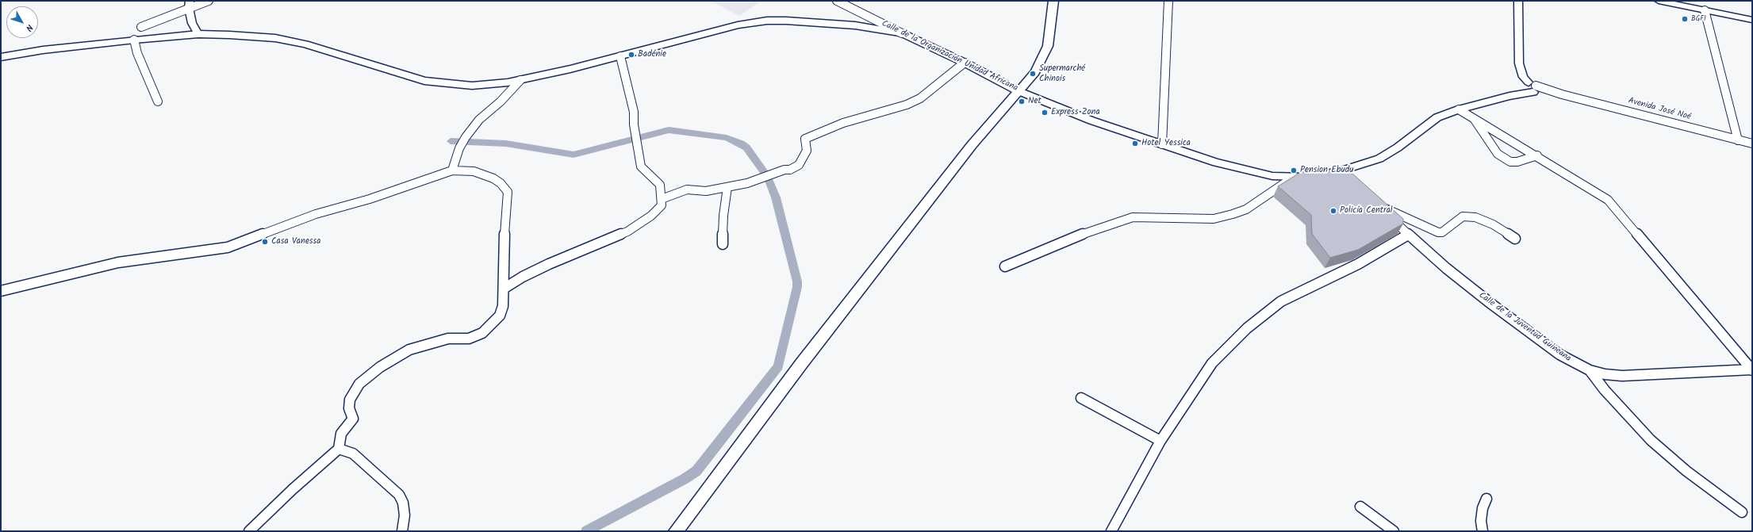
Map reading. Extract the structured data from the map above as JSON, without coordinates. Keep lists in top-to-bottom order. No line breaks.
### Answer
{"streets":{"main road":["Calle de la Organización Unidad Africana"],"street":["Avenida José Noé","Calle de la Juventud Guineana"]},"crossings":[["Calle de la Organización Unidad Africana","Avenida José Noé"]],"places":["BGFI","Badénie","Supermarché Chinois","Net","Express Zona","Hotel Yessica","Pension Ebudu","Policía Central","Casa Vanessa"],"north":"bottom right"}
